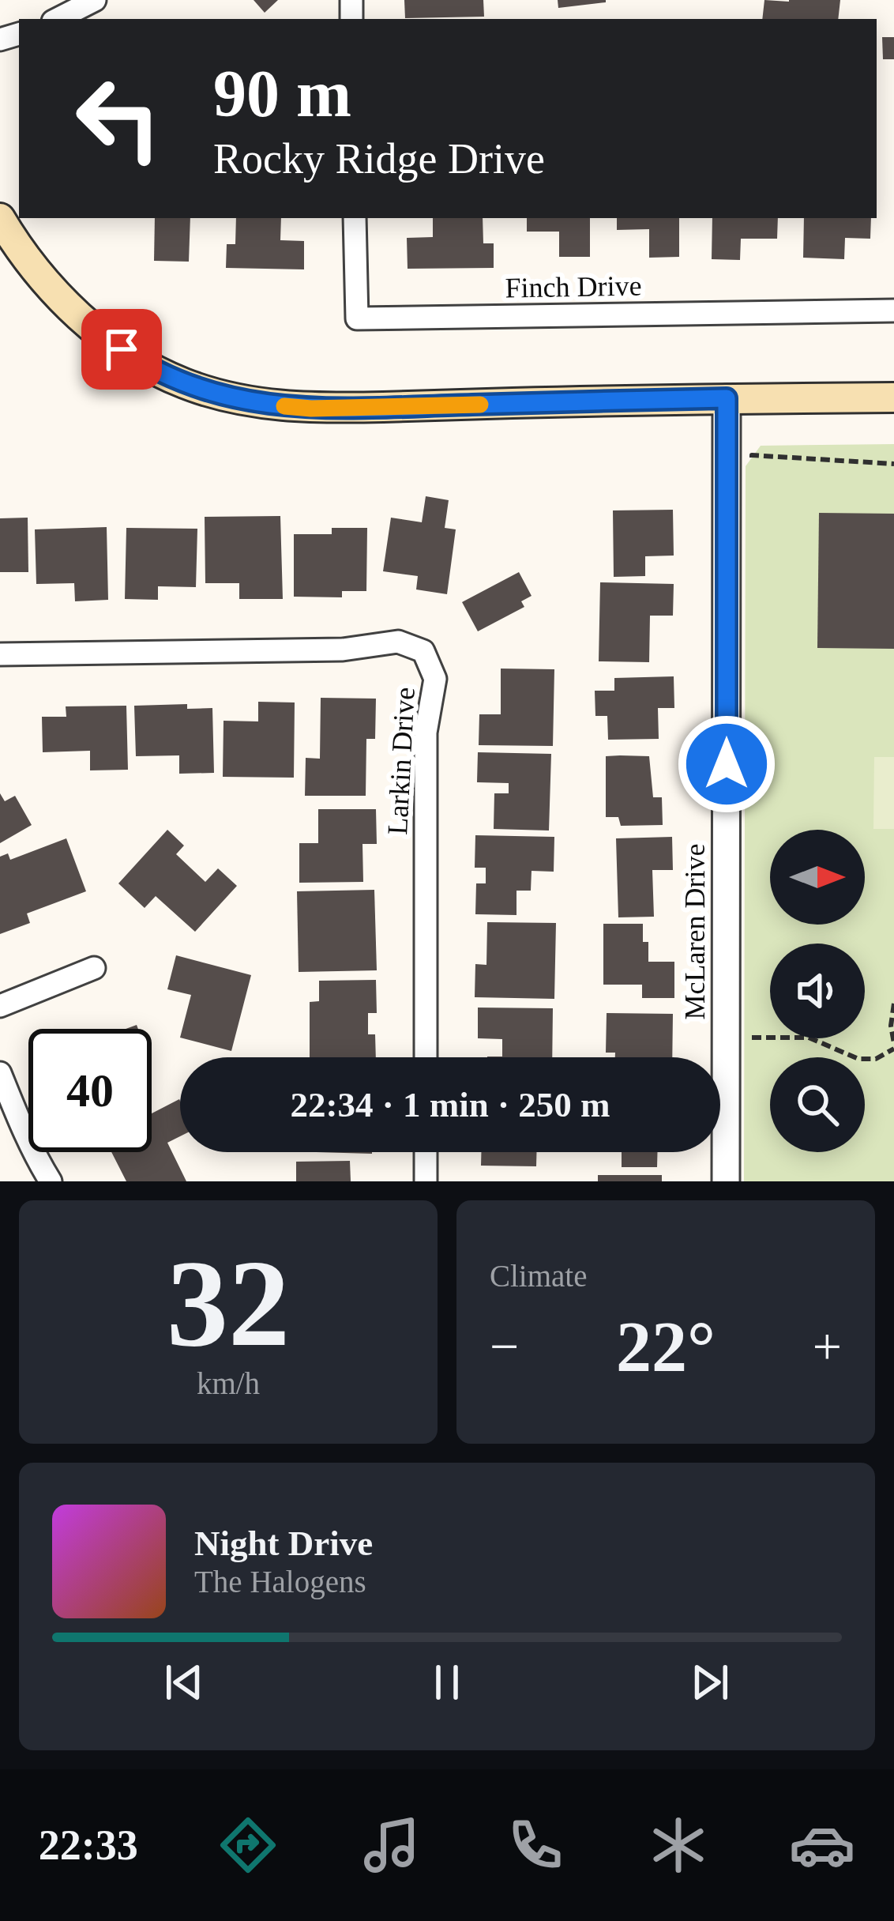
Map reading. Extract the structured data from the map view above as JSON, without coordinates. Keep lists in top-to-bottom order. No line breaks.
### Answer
{"streets":{"street":["Finch Drive","Larkin Drive","McLaren Drive"]},"north":"right","page":{"turn":["90 m","Rocky Ridge Drive"],"limit":"40","trip":"22:34 · 1 min · 250 m","tile":[["32","km/h"],"Climate"],"heat":["−","22°","+"],"song":["Night Drive","The Halogens"],"tabs":"22:33"}}
